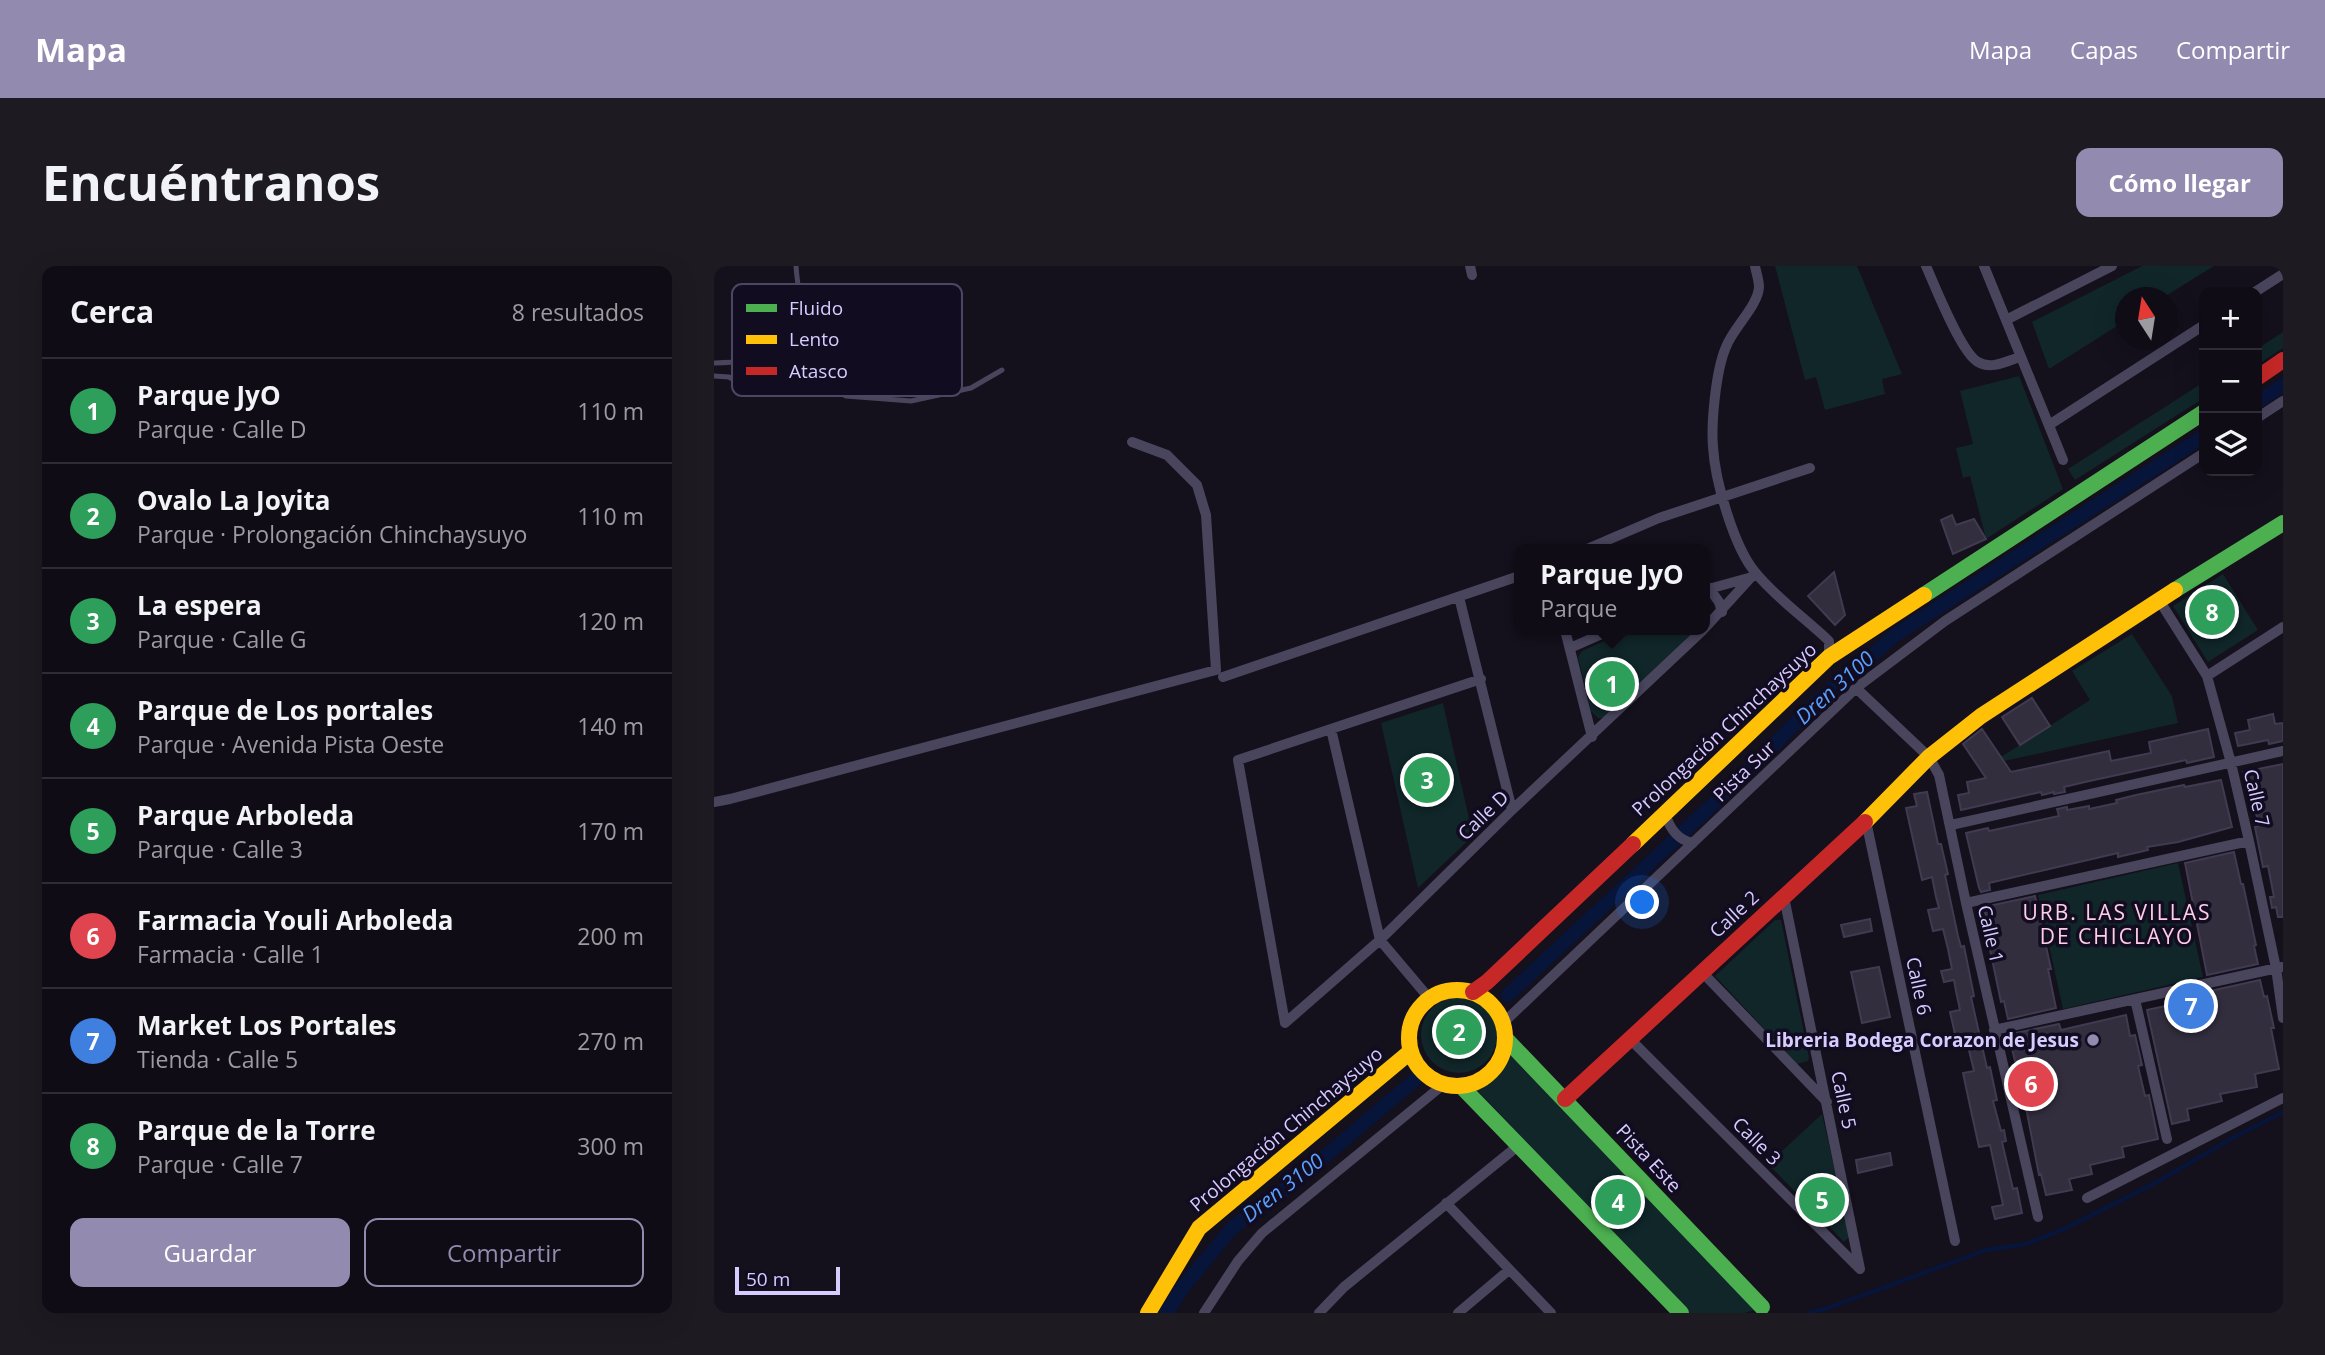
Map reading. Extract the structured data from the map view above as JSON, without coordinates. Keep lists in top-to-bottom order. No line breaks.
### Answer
{"streets":{"street":["Prolongación Chinchaysuyo","Pista Sur","Calle 7","Calle D","Calle 2","Calle 1","Calle 6","Calle 5","Calle 3","Pista Este"]},"crossings":[["Prolongación Chinchaysuyo","Pista Sur"],["Prolongación Chinchaysuyo","Pista Este"],["Pista Sur","Calle 1"],["Pista Sur","Pista Este"],["Calle 7","Calle 2"],["Calle 2","Calle 1"],["Calle 2","Calle 6"],["Calle 2","Calle 5"],["Calle 2","Calle 3"],["Calle 2","Pista Este"],["Calle 5","Calle 3"]],"districts":["URB. LAS VILLAS DE CHICLAYO"],"water":["Dren 3100"],"places":["Libreria Bodega Corazon de Jesus"],"legend":["Fluido","Lento","Atasco"],"scale_bar":"50 m","north":"top","page":{"header":"Mapa","nav":["Mapa","Capas","Compartir"],"buttons":["Cómo llegar",["Guardar","Compartir"]],"title":"Encuéntranos","heading":["Cerca","8 resultados"],"map_buttons":["+","−"],"list":[{"mark":"1","name":"Parque JyO","note":"Parque · Calle D","value":"110 m"},{"mark":"2","name":"Ovalo La Joyita","note":"Parque · Prolongación Chinchaysuyo","value":"110 m"},{"mark":"3","name":"La espera","note":"Parque · Calle G","value":"120 m"},{"mark":"4","name":"Parque de Los portales","note":"Parque · Avenida Pista Oeste","value":"140 m"},{"mark":"5","name":"Parque Arboleda","note":"Parque · Calle 3","value":"170 m"},{"mark":"6","name":"Farmacia Youli Arboleda","note":"Farmacia · Calle 1","value":"200 m"},{"mark":"7","name":"Market Los Portales","note":"Tienda · Calle 5","value":"270 m"},{"mark":"8","name":"Parque de la Torre","note":"Parque · Calle 7","value":"300 m"}],"popup":["Parque JyO","Parque"],"pins":["8","1","3","7","2","6","5","4"],"scale":"50 m"}}
